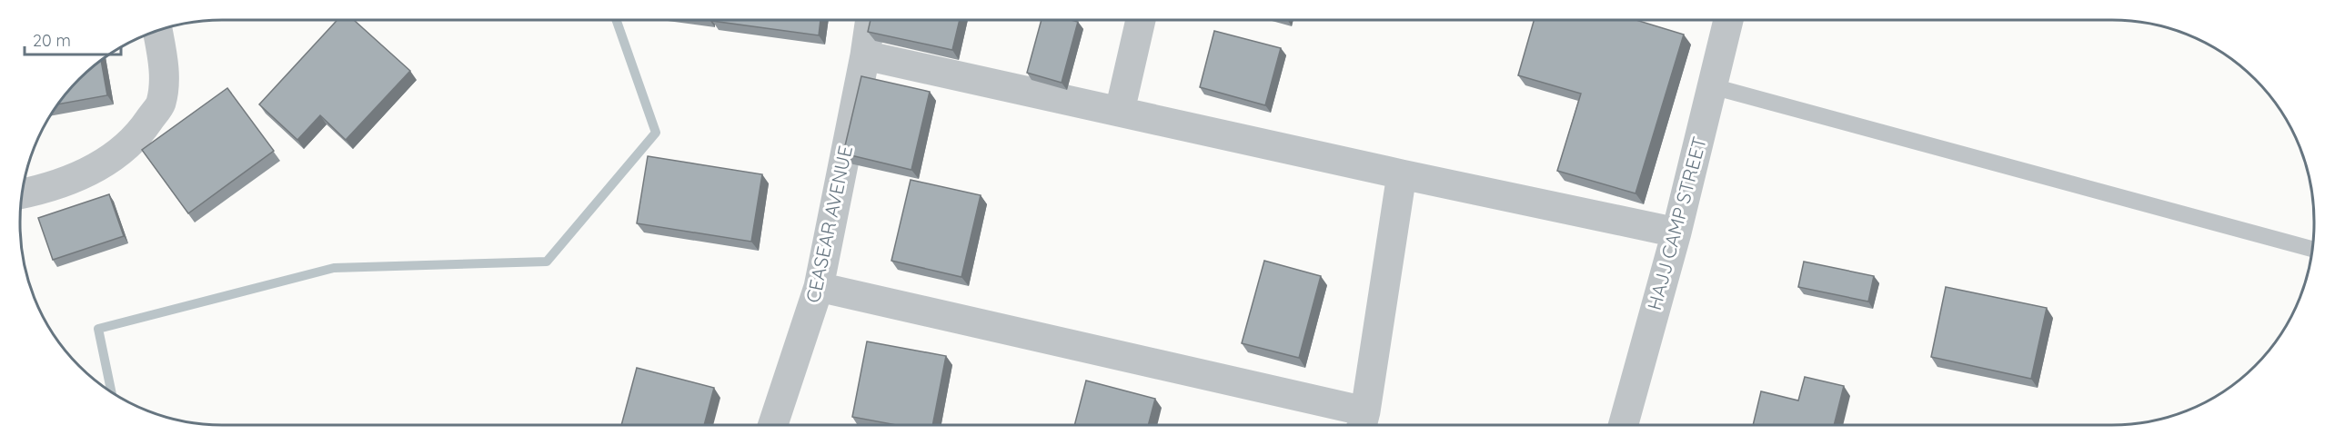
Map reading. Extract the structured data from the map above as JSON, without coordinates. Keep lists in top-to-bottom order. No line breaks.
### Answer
{"streets":{"street":["HAJJ CAMP STREET","CEASEAR AVENUE"]},"scale_bar":"20 m"}
